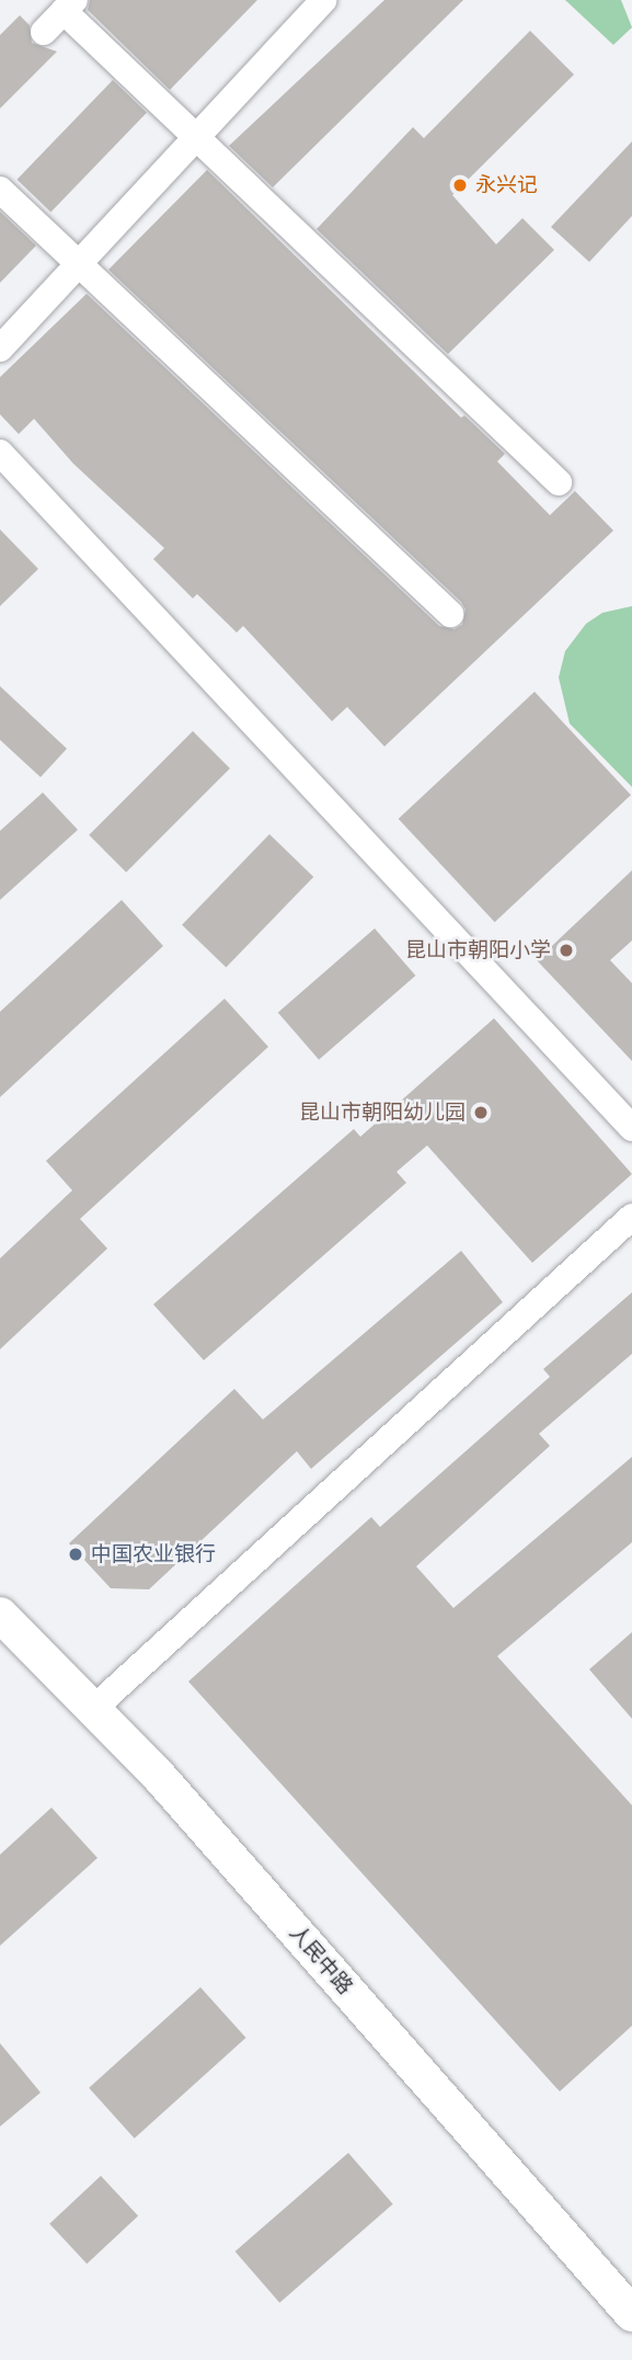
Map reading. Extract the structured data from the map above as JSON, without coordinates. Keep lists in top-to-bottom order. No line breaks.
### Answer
{"streets":{"street":["人民中路"]},"places":["永兴记","昆山市朝阳小学","昆山市朝阳幼儿园","中国农业银行"]}
